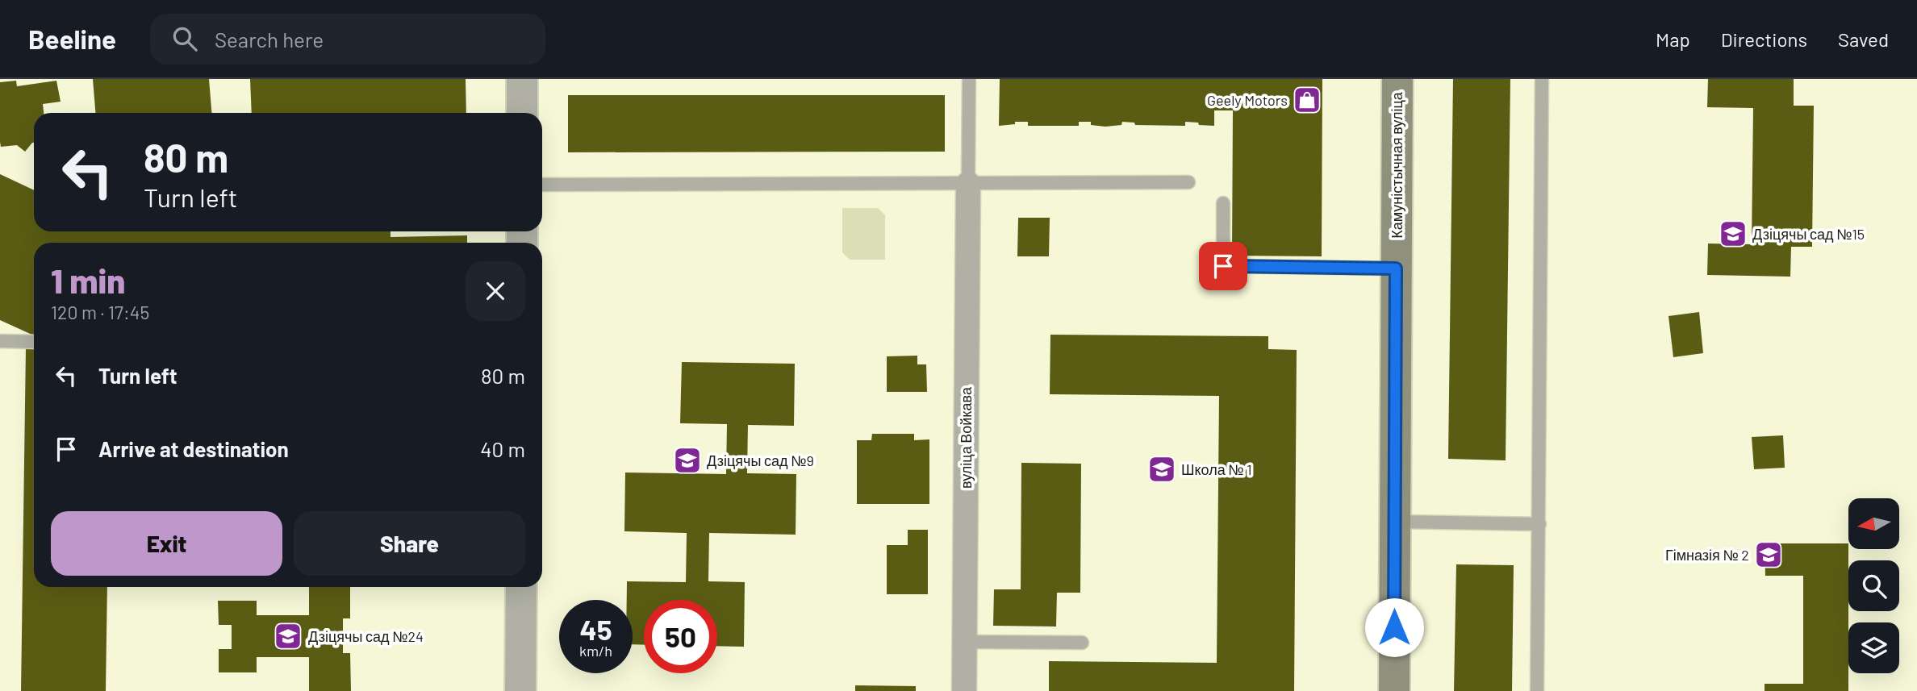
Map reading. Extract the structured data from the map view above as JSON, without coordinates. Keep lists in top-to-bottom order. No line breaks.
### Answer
{"streets":{"main road":["Камуністычная вуліца"],"street":["вуліца Войкава"]},"places":{"shop":["Geely Motors"],"school or university":["Дзіцячы сад №15","Дзіцячы сад №9","Школа № 1","Гімназія № 2","Дзіцячы сад №24"]},"north":"left","page":{"header":"Beeline","search":"Search here","nav":["Map","Directions","Saved"],"turn":["80 m","Turn left"],"heading":["1 min","120 m · 17:45"],"list":[{"name":"Turn left","value":"80 m"},{"name":"Arrive at destination","value":"40 m"}],"buttons":["Exit","Share"],"speed":"45 km/h","limit":"50"}}
